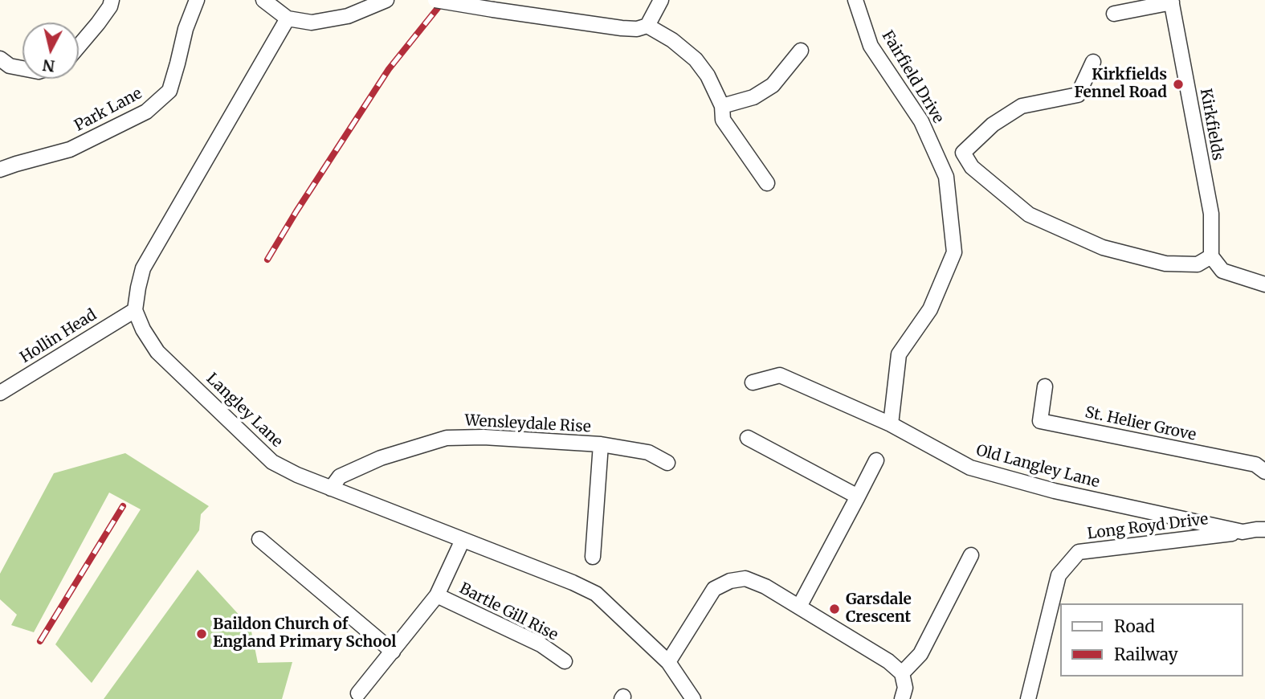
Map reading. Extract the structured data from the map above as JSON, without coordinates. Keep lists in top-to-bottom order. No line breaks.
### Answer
{"streets":{"street":["Fairfield Drive","Park Lane","Kirkfields","Hollin Head","Langley Lane","Wensleydale Rise","St. Helier Grove","Old Langley Lane","Long Royd Drive","Bartle Gill Rise"]},"crossings":[["Fairfield Drive","Old Langley Lane"],["Hollin Head","Langley Lane"],["Langley Lane","Wensleydale Rise"],["Old Langley Lane","Long Royd Drive"]],"places":["Kirkfields Fennel Road","Garsdale Crescent","Baildon Church of England Primary School"],"legend":["Road","Railway"],"north":"bottom"}
